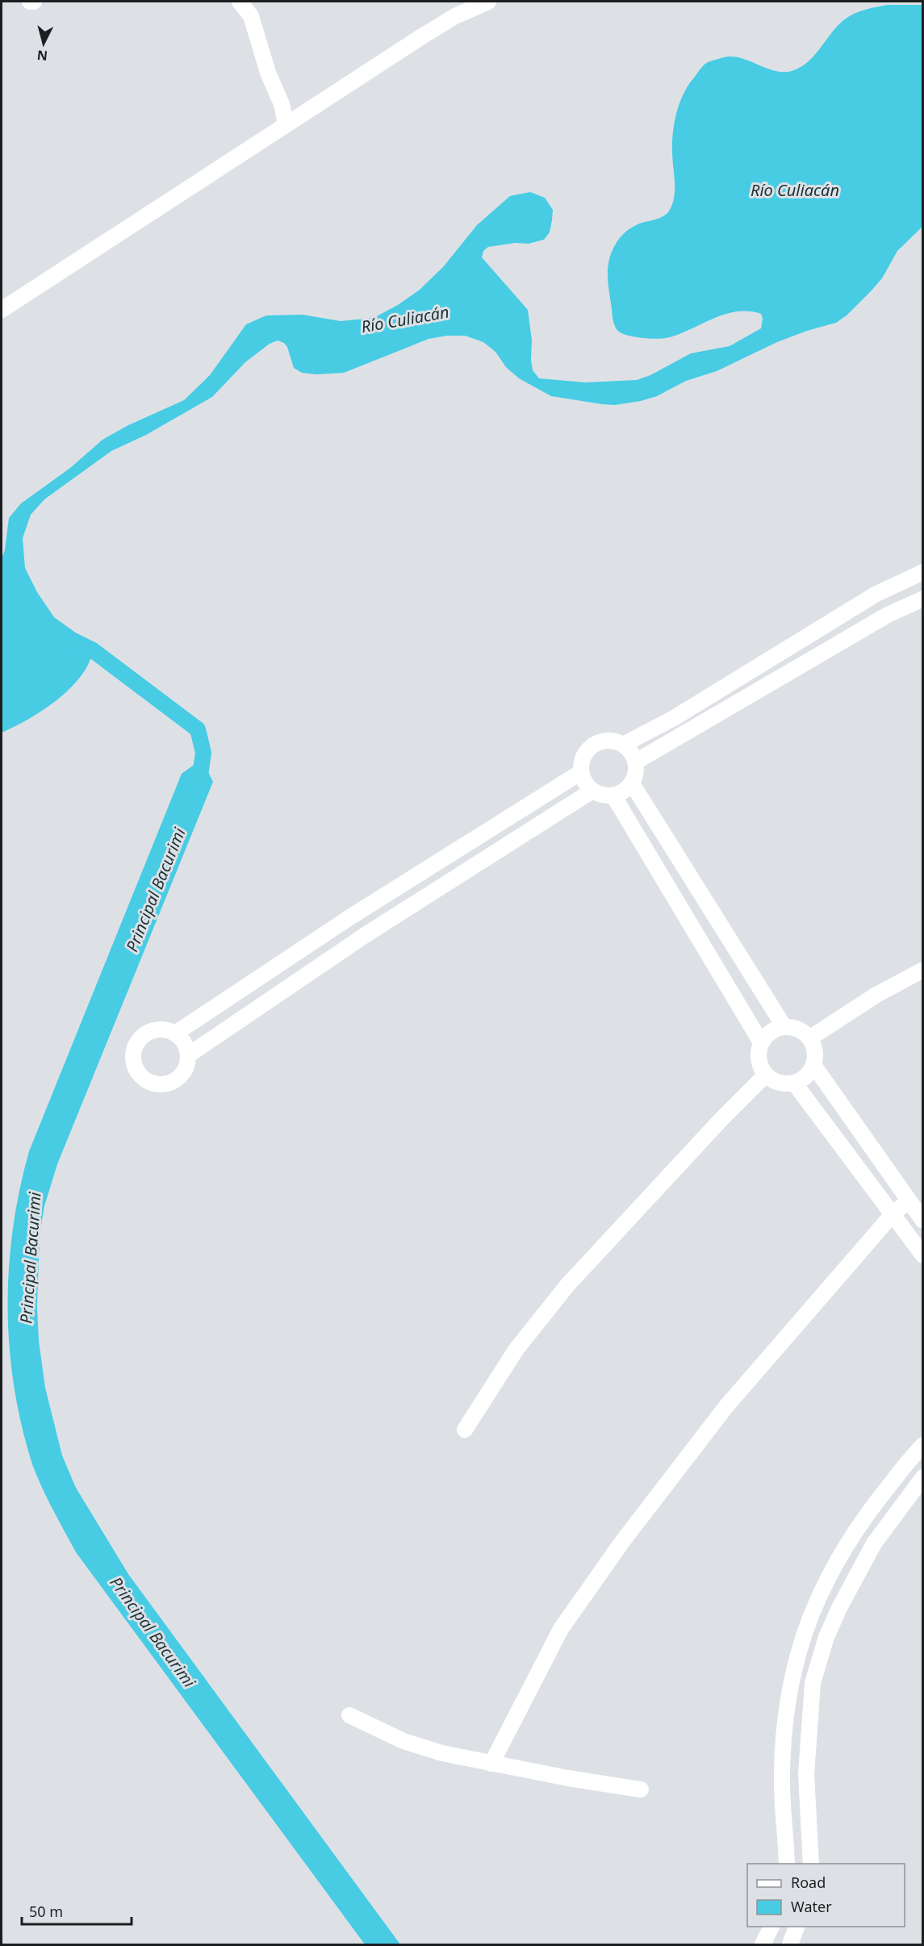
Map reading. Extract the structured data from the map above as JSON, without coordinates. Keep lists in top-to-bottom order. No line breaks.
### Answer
{"water":["Río Culiacán","Principal Bacurimi"],"legend":["Road","Water"],"scale_bar":"50 m","north":"bottom"}
